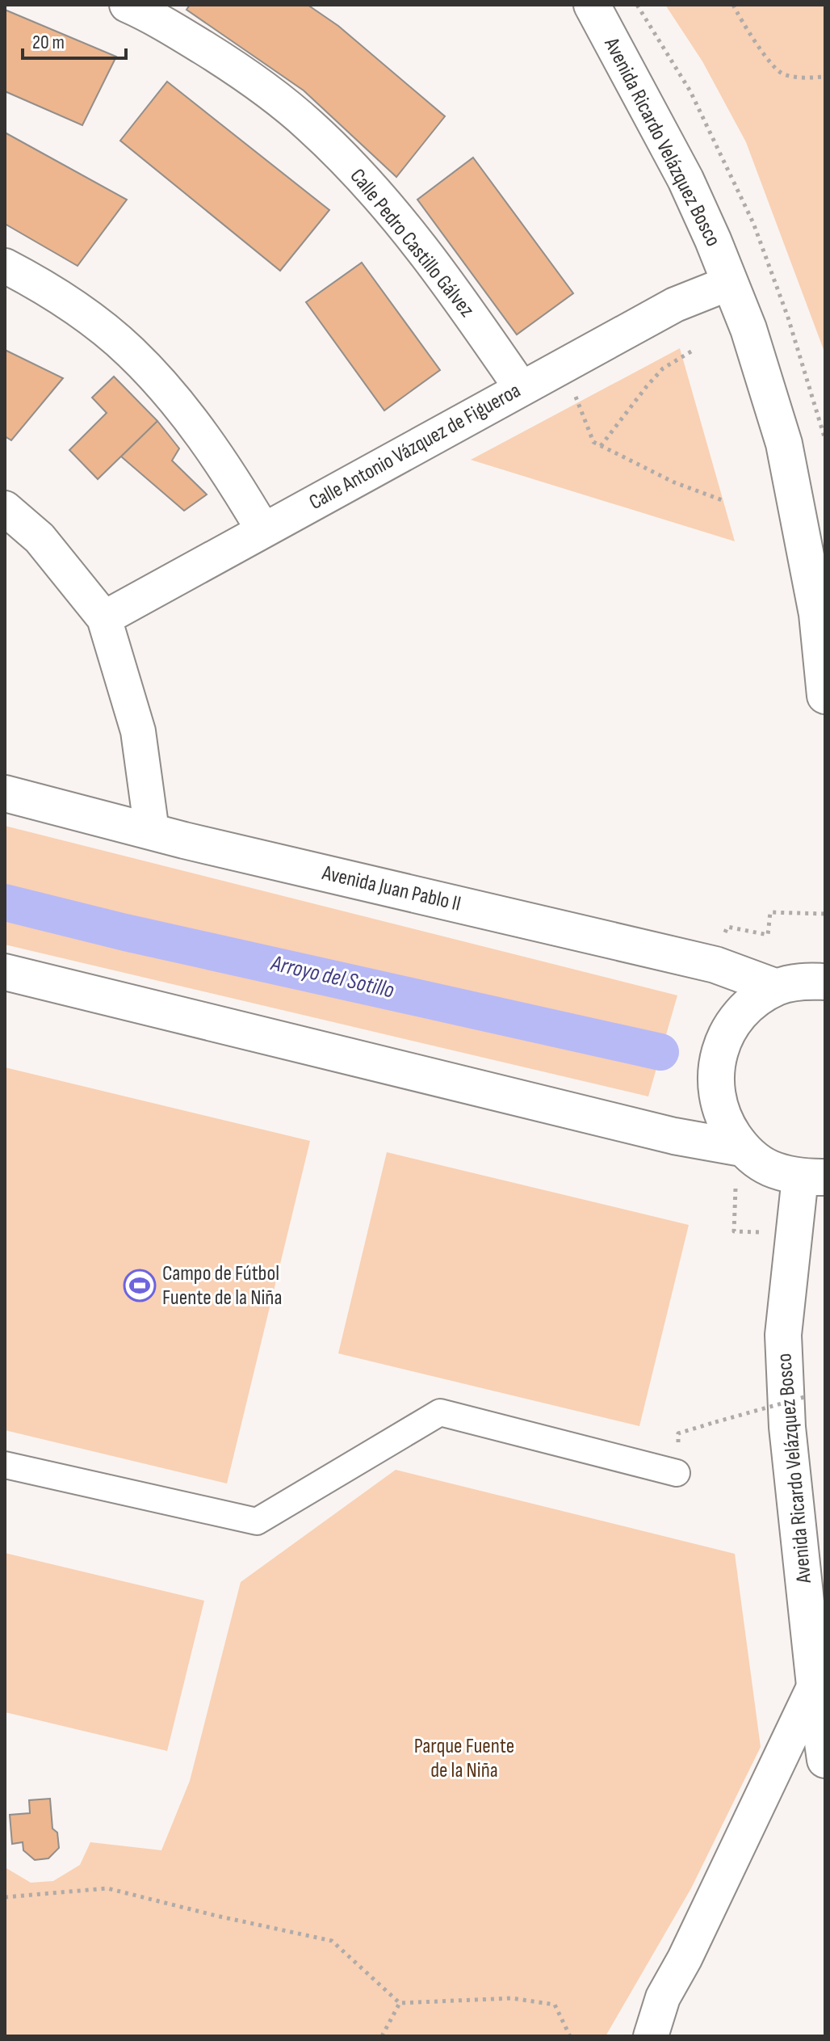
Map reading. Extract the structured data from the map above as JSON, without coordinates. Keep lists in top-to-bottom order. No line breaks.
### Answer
{"streets":{"street":["Avenida Ricardo Velázquez Bosco","Calle Pedro Castillo Gálvez","Calle Antonio Vázquez de Figueroa","Avenida Juan Pablo II"]},"crossings":[["Avenida Ricardo Velázquez Bosco","Calle Antonio Vázquez de Figueroa"],["Calle Pedro Castillo Gálvez","Calle Antonio Vázquez de Figueroa"]],"water":["Arroyo del Sotillo"],"parks":["Parque Fuente de la Niña"],"places":{"sports":["Campo de Fútbol Fuente de la Niña"]},"scale_bar":"20 m"}
